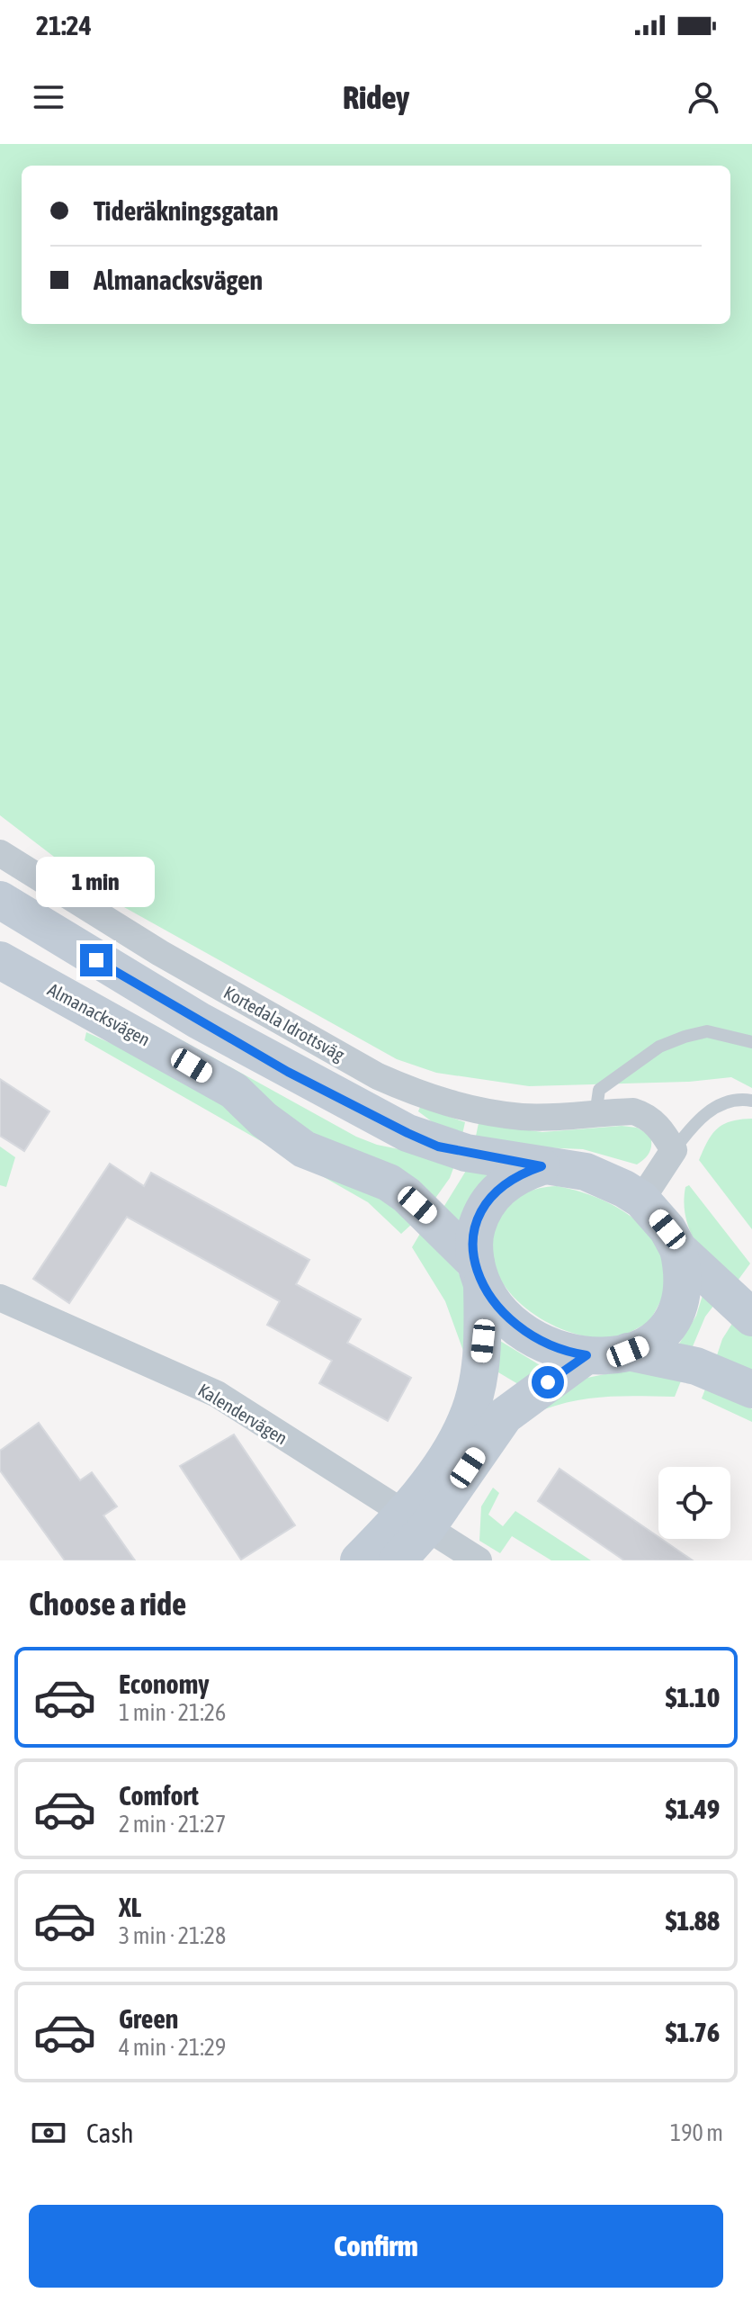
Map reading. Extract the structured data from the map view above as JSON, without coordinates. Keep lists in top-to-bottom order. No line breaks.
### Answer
{"streets":{"main road":["Almanacksvägen"],"street":["Kortedala Idrottsväg","Kalendervägen"]},"page":{"status":"21:24","header":"Ridey","banner":["Tideräkningsgatan","Almanacksvägen"],"bubble":"1 min","heading":"Choose a ride","list":[{"name":"Economy","note":"1 min · 21:26","value":"$1.10"},{"name":"Comfort","note":"2 min · 21:27","value":"$1.49"},{"name":"XL","note":"3 min · 21:28","value":"$1.88"},{"name":"Green","note":"4 min · 21:29","value":"$1.76"}],"pay":["Cash","190 m"],"buttons":"Confirm"}}
